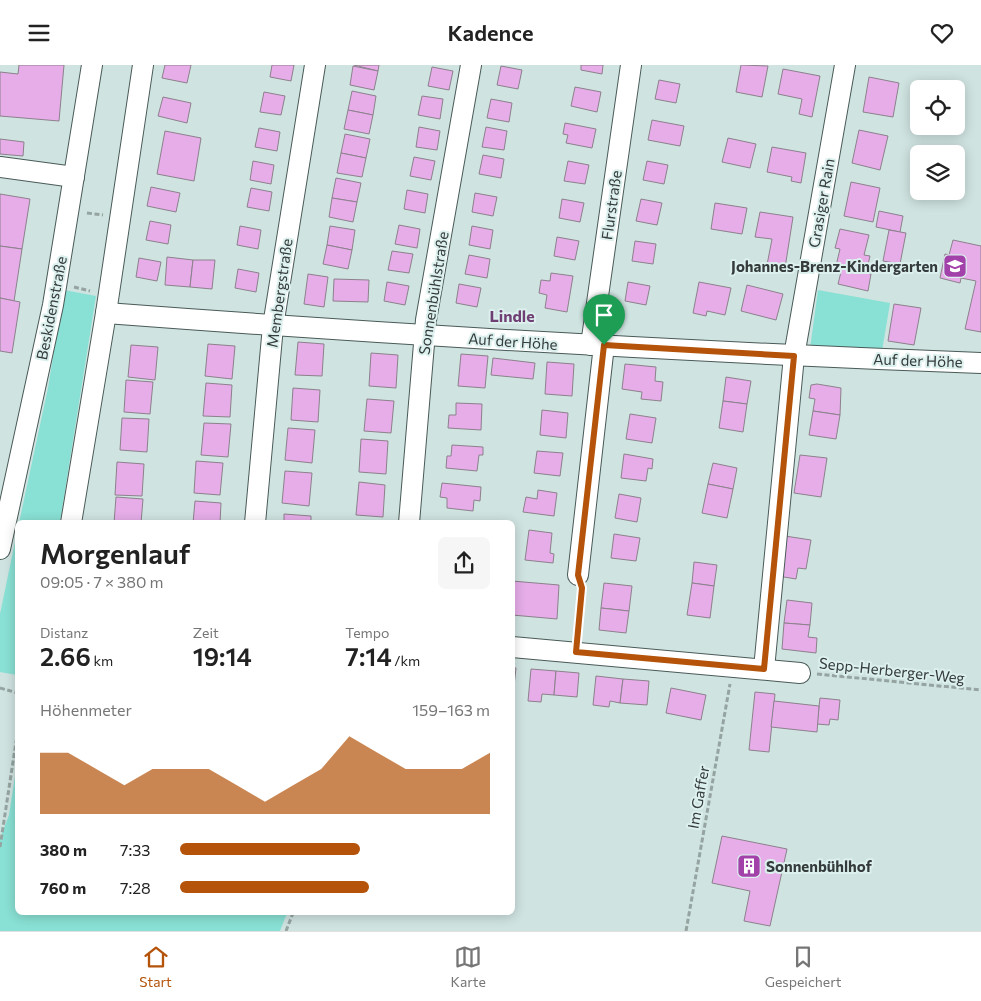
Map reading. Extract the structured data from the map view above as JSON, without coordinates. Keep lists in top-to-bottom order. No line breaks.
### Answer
{"streets":{"street":["Grasiger Rain","Flurstraße","Membergstraße","Sonnenbühlstraße","Beskidenstraße","Auf der Höhe"],"path":["Sepp-Herberger-Weg","Im Gaffer"]},"crossings":[["Grasiger Rain","Auf der Höhe"],["Flurstraße","Auf der Höhe"],["Membergstraße","Auf der Höhe"],["Sonnenbühlstraße","Auf der Höhe"]],"districts":["Lindle"],"places":{"school or university":["Johannes-Brenz-Kindergarten"],"building":["Sonnenbühlhof"]},"page":{"header":"Kadence","heading":["Morgenlauf","09:05 · 7 × 380 m"],"stats":[["Distanz","2.66 km"],["Zeit","19:14"],["Tempo","7:14 /km"]],"chart":["Höhenmeter","159–163 m"],"list":[{"name":"380 m","note":"7:33"},{"name":"760 m","note":"7:28"}],"tabs":["Start","Karte","Gespeichert"]}}
